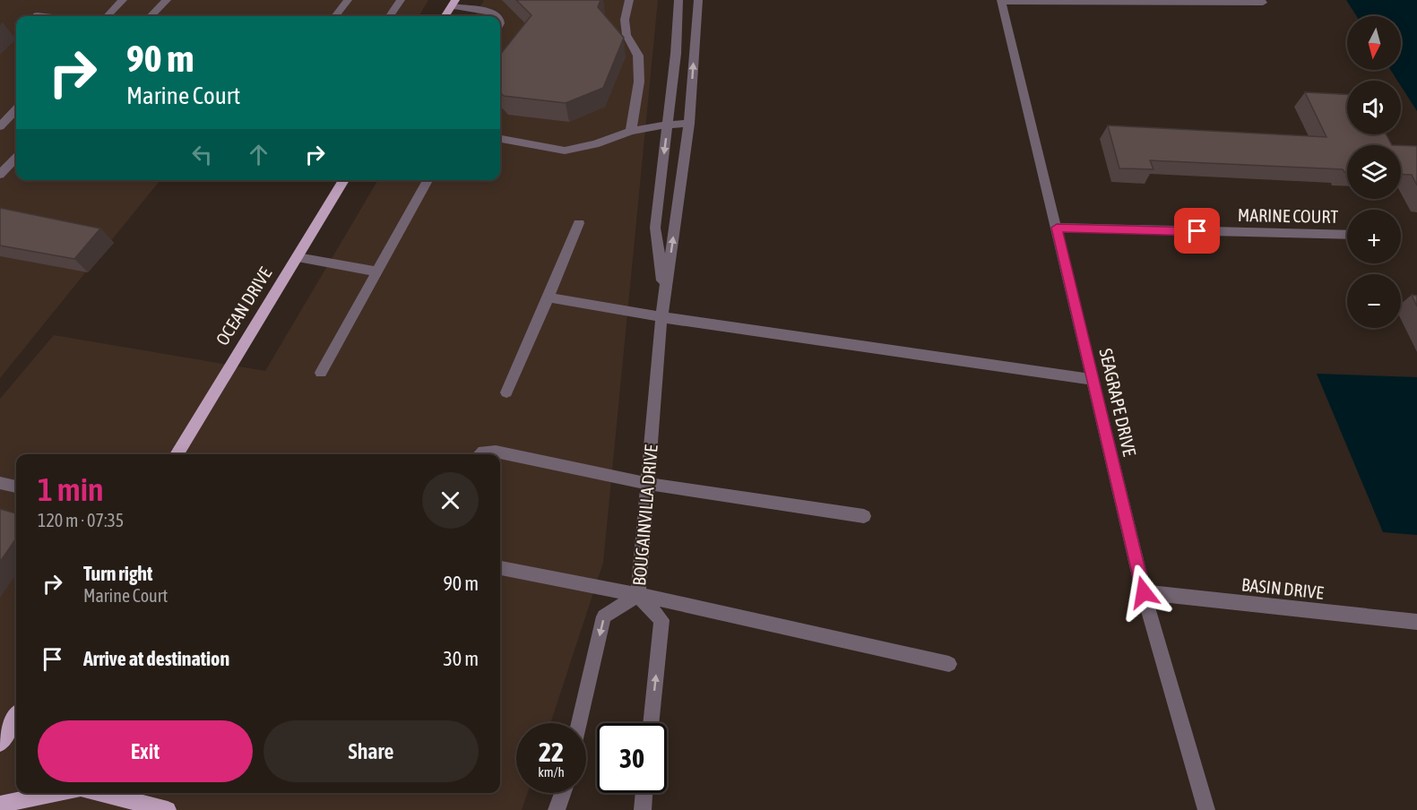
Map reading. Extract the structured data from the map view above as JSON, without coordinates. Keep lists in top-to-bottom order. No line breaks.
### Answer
{"streets":{"main road":["OCEAN DRIVE"],"street":["MARINE COURT","SEAGRAPE DRIVE","BOUGAINVILLA DRIVE","BASIN DRIVE"]},"crossings":[["MARINE COURT","SEAGRAPE DRIVE"],["SEAGRAPE DRIVE","BASIN DRIVE"]],"north":"bottom","page":{"map_buttons":["+","−"],"turn":["90 m","Marine Court"],"heading":["1 min","120 m · 07:35"],"list":[{"name":"Turn right","note":"Marine Court","value":"90 m"},{"name":"Arrive at destination","value":"30 m"}],"buttons":["Exit","Share"],"speed":"22 km/h","limit":"30"}}
